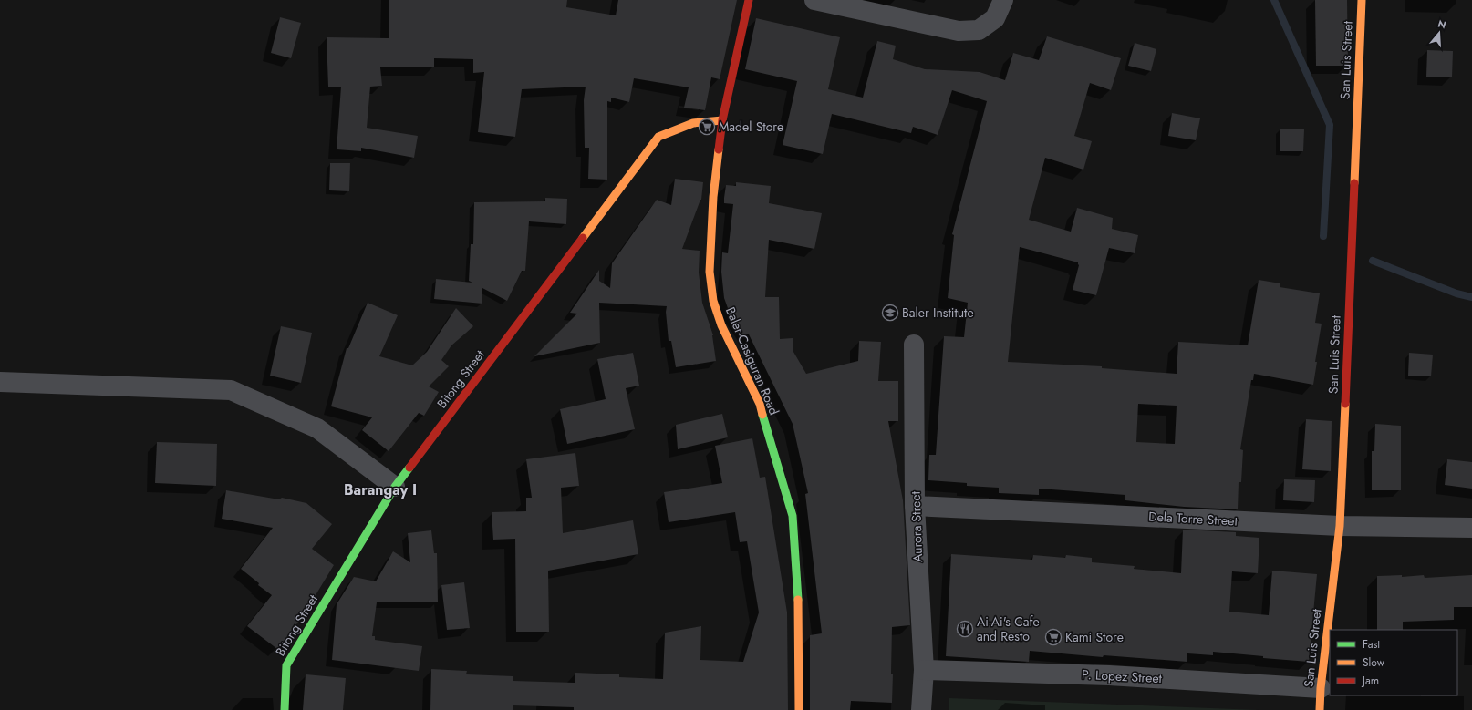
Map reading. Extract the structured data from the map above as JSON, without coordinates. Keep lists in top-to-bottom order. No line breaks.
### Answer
{"streets":{"street":["San Luis Street","Baler-Casiguran Road","Bitong Street","Dela Torre Street","Aurora Street","P. Lopez Street"]},"crossings":[["San Luis Street","Dela Torre Street"],["San Luis Street","P. Lopez Street"],["Baler-Casiguran Road","Bitong Street"],["Dela Torre Street","Aurora Street"],["Aurora Street","P. Lopez Street"]],"districts":["Barangay I"],"places":{"supermarket":["Madel Store","Kami Store"],"school or university":["Baler Institute"],"restaurant":["Ai-Ai's Cafe and Resto"]},"legend":["Fast","Slow","Jam"],"north":"top"}
